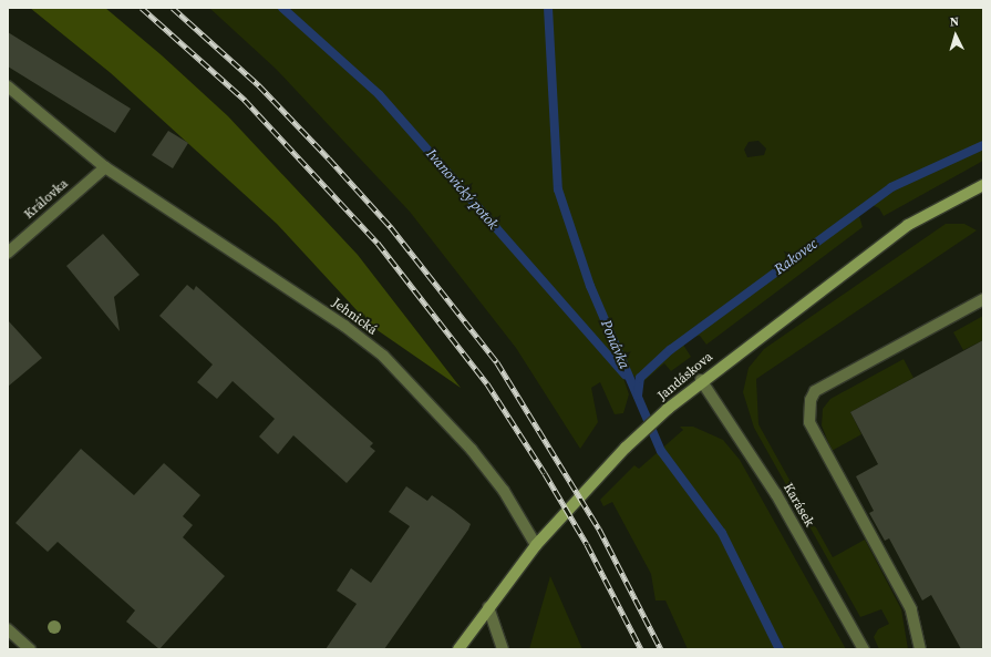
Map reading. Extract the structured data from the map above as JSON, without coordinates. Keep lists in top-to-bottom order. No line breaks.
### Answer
{"streets":{"street":["Královka","Jehnická","Jandáskova","Karásek"]},"crossings":[["Královka","Jehnická"],["Jehnická","Jandáskova"],["Jandáskova","Karásek"]],"water":["Ivanovický potok","Rakovec","Ponávka"],"north":"top"}
